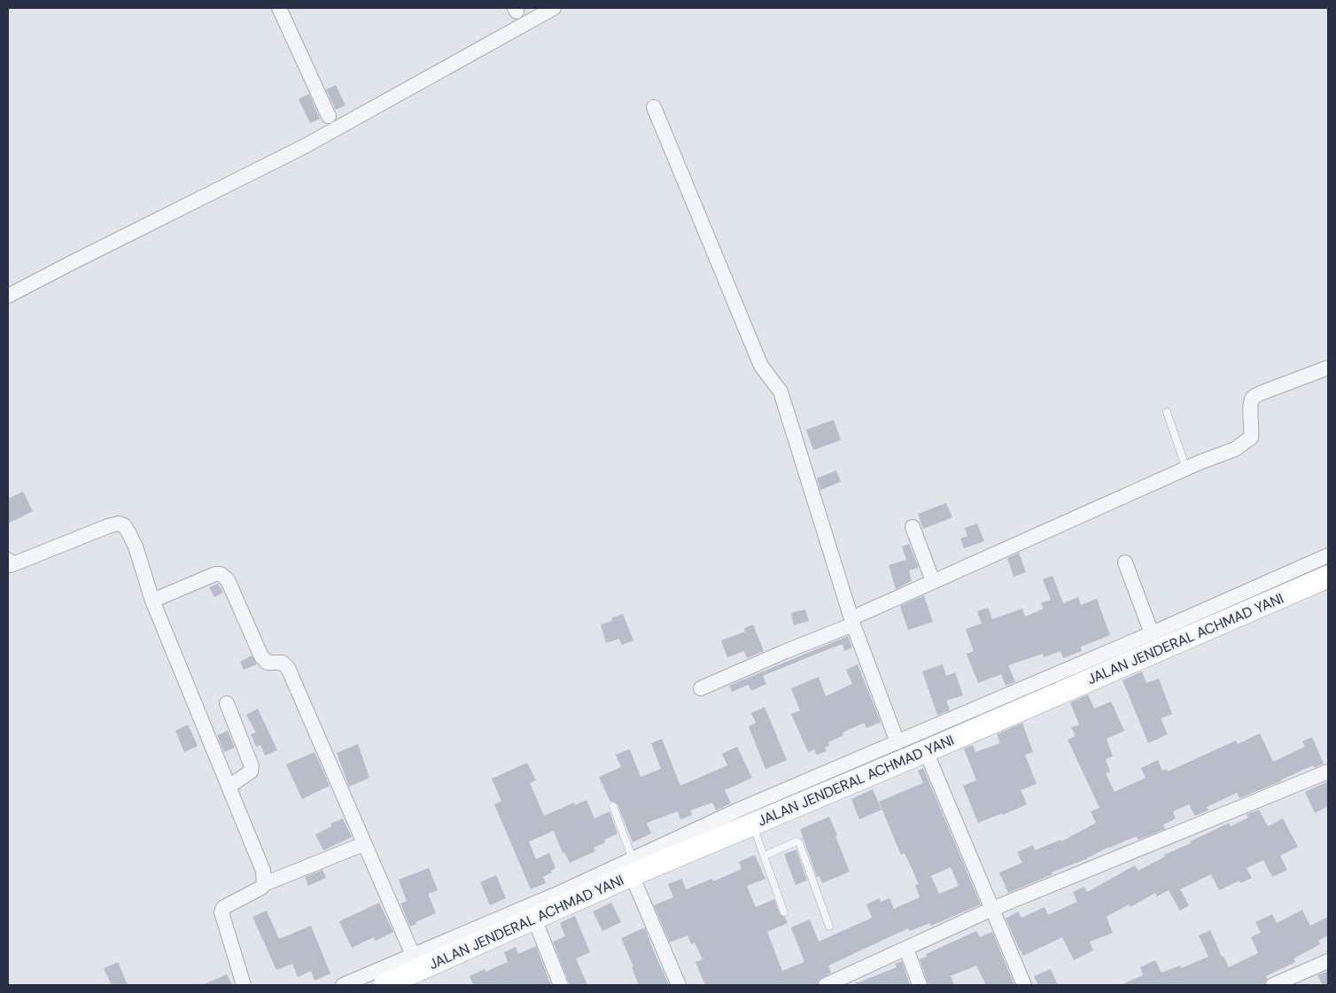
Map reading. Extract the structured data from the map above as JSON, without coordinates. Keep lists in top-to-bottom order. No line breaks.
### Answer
{"streets":{"main road":["JALAN JENDERAL ACHMAD YANI"]}}
